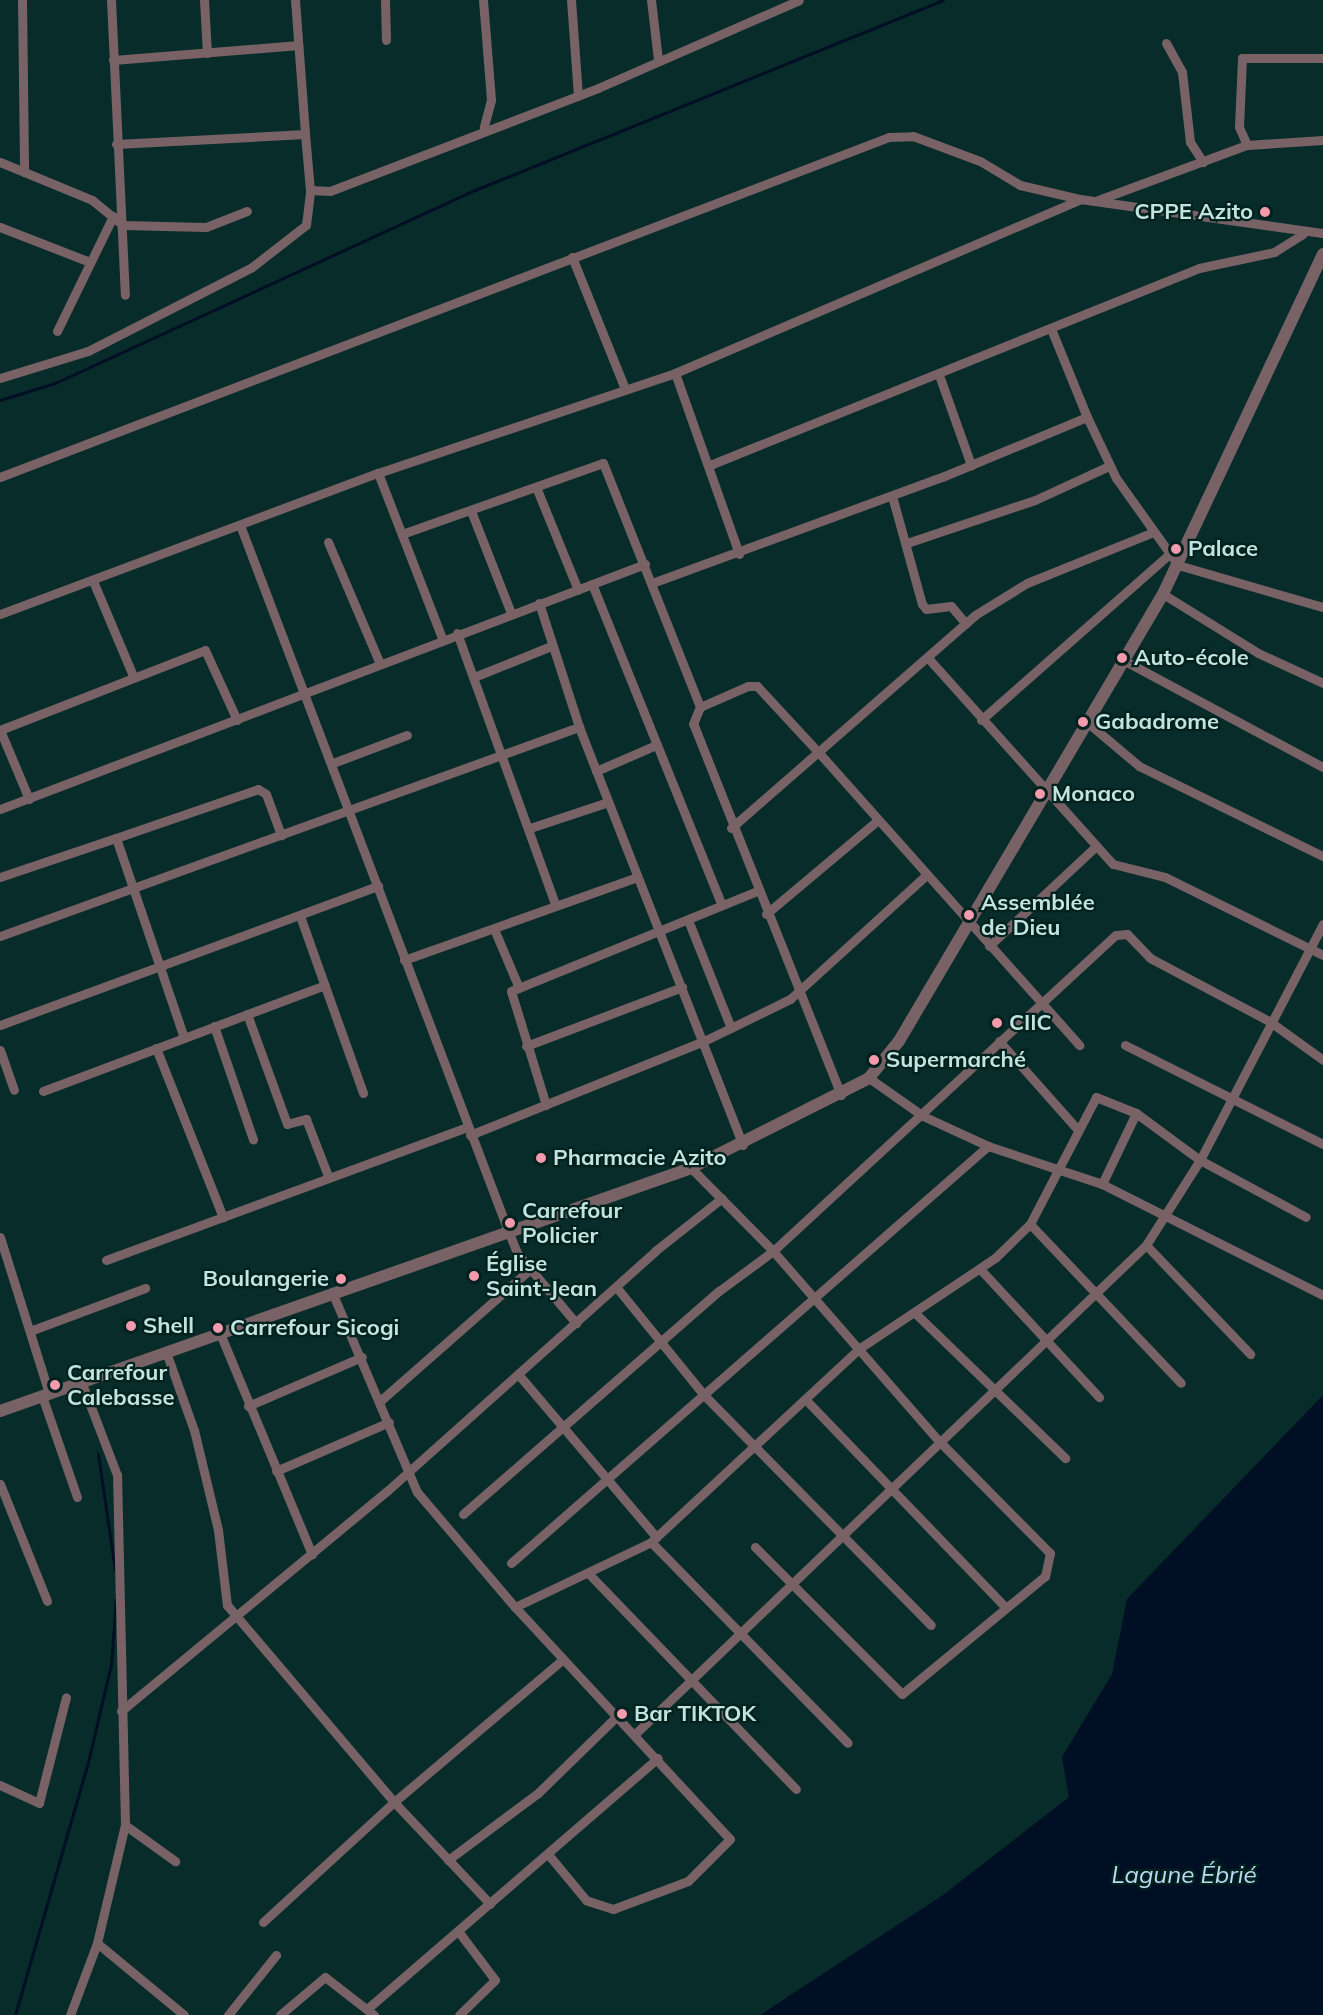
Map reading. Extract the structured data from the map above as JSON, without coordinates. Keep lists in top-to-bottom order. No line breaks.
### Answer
{"water":["Lagune Ébrié"],"places":["CPPE Azito","Palace","Auto-école","Gabadrome","Monaco","Assemblée de Dieu","CIIC","Supermarché","Pharmacie Azito","Carrefour Policier","Église Saint-Jean","Boulangerie","Shell","Carrefour Sicogi","Carrefour Calebasse","Bar TIKTOK"]}
